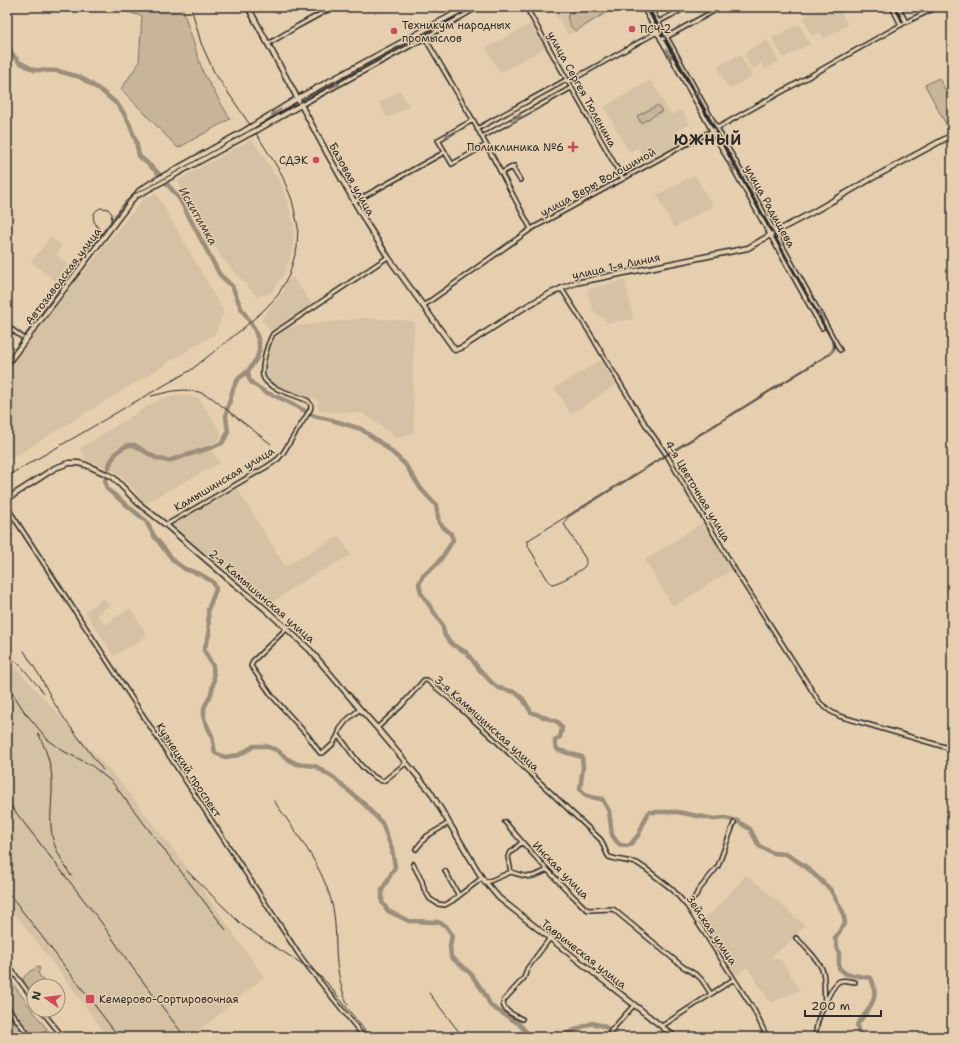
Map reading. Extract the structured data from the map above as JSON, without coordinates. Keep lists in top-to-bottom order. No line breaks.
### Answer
{"streets":{"main road":["Базовая улица","улица 1-я Линия","Автозаводская улица","2-я Камышинская улица","Таврическая улица"],"street":["улица Сергея Тюленина","улица Веры Волошиной","улица Радищева","Камышинская улица","4-я Цветочная улица","3-я Камышинская улица","Кузнецкий проспект","Инская улица","Зейская улица"]},"crossings":[["улица Сергея Тюленина","улица Веры Волошиной"],["Базовая улица","улица Веры Волошиной"],["Базовая улица","улица 1-я Линия"],["Базовая улица","Автозаводская улица"],["Базовая улица","Камышинская улица"],["улица Веры Волошиной","улица Радищева"],["улица Радищева","улица 1-я Линия"],["улица 1-я Линия","4-я Цветочная улица"],["Камышинская улица","2-я Камышинская улица"],["2-я Камышинская улица","3-я Камышинская улица"],["2-я Камышинская улица","Таврическая улица"],["3-я Камышинская улица","Зейская улица"]],"districts":["ЮЖНЫЙ"],"water":["Искитимка"],"places":{"other":["ПСЧ-2","Техникум народных промыслов","СДЭК"],"health":["Поликлиника №6"],"transit":["Кемерово-Сортировочная"]},"scale_bar":"200 m","north":"left"}
